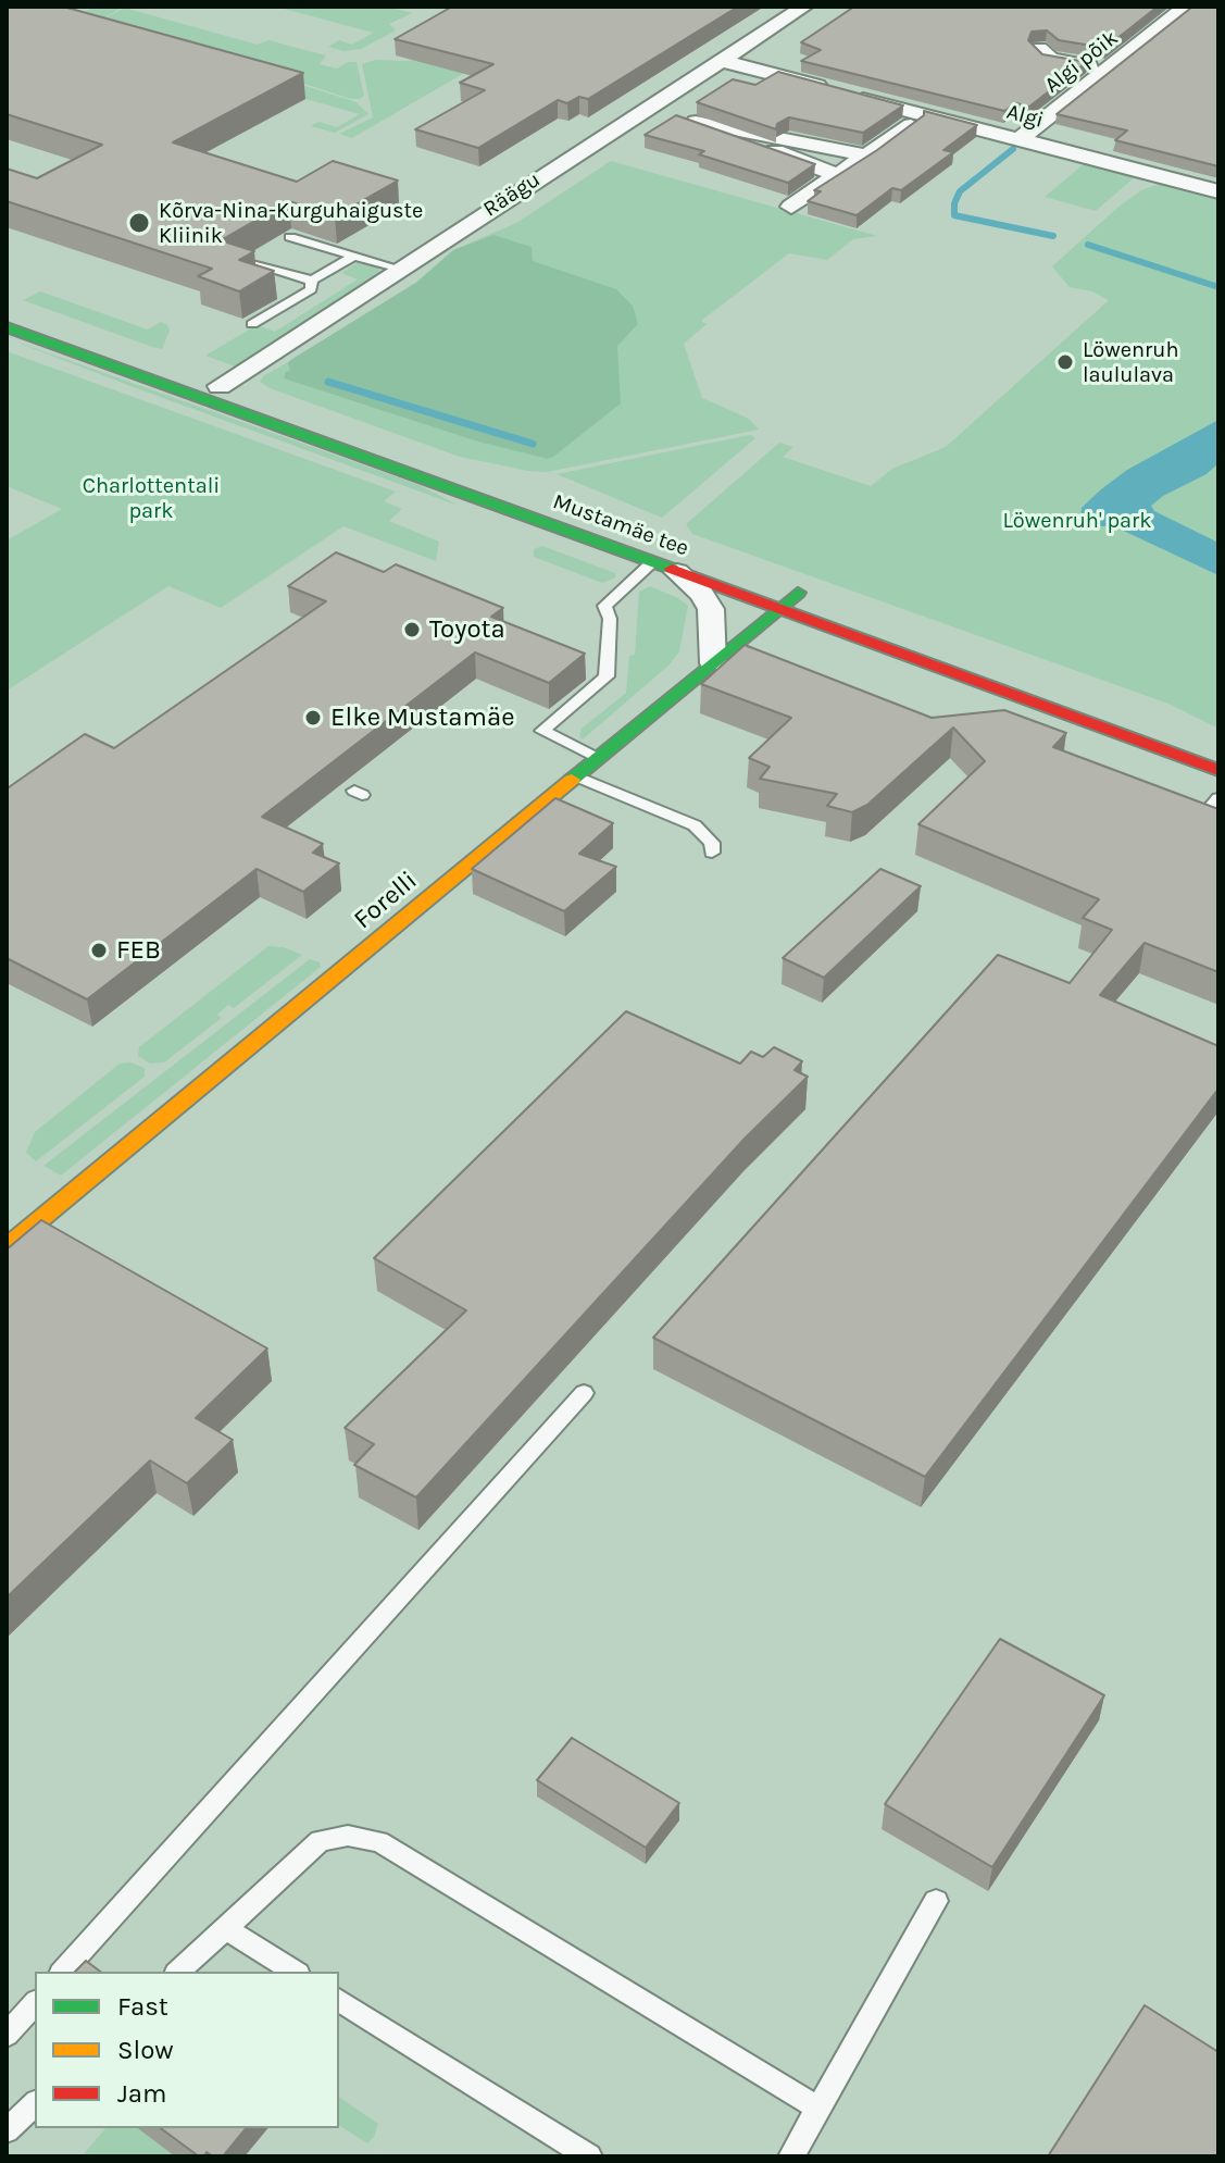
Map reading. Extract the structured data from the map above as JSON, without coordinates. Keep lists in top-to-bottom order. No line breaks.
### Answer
{"streets":{"main road":["Mustamäe tee","Forelli"],"street":["Algi põik","Algi","Räägu"]},"crossings":[["Algi põik","Algi"],["Algi","Räägu"],["Räägu","Mustamäe tee"],["Mustamäe tee","Forelli"]],"parks":["Charlottentali park","Löwenruh' park"],"places":["Kõrva-Nina-Kurguhaiguste Kliinik","Löwenruh laululava","Toyota","Elke Mustamäe","FEB"],"legend":["Fast","Slow","Jam"]}
